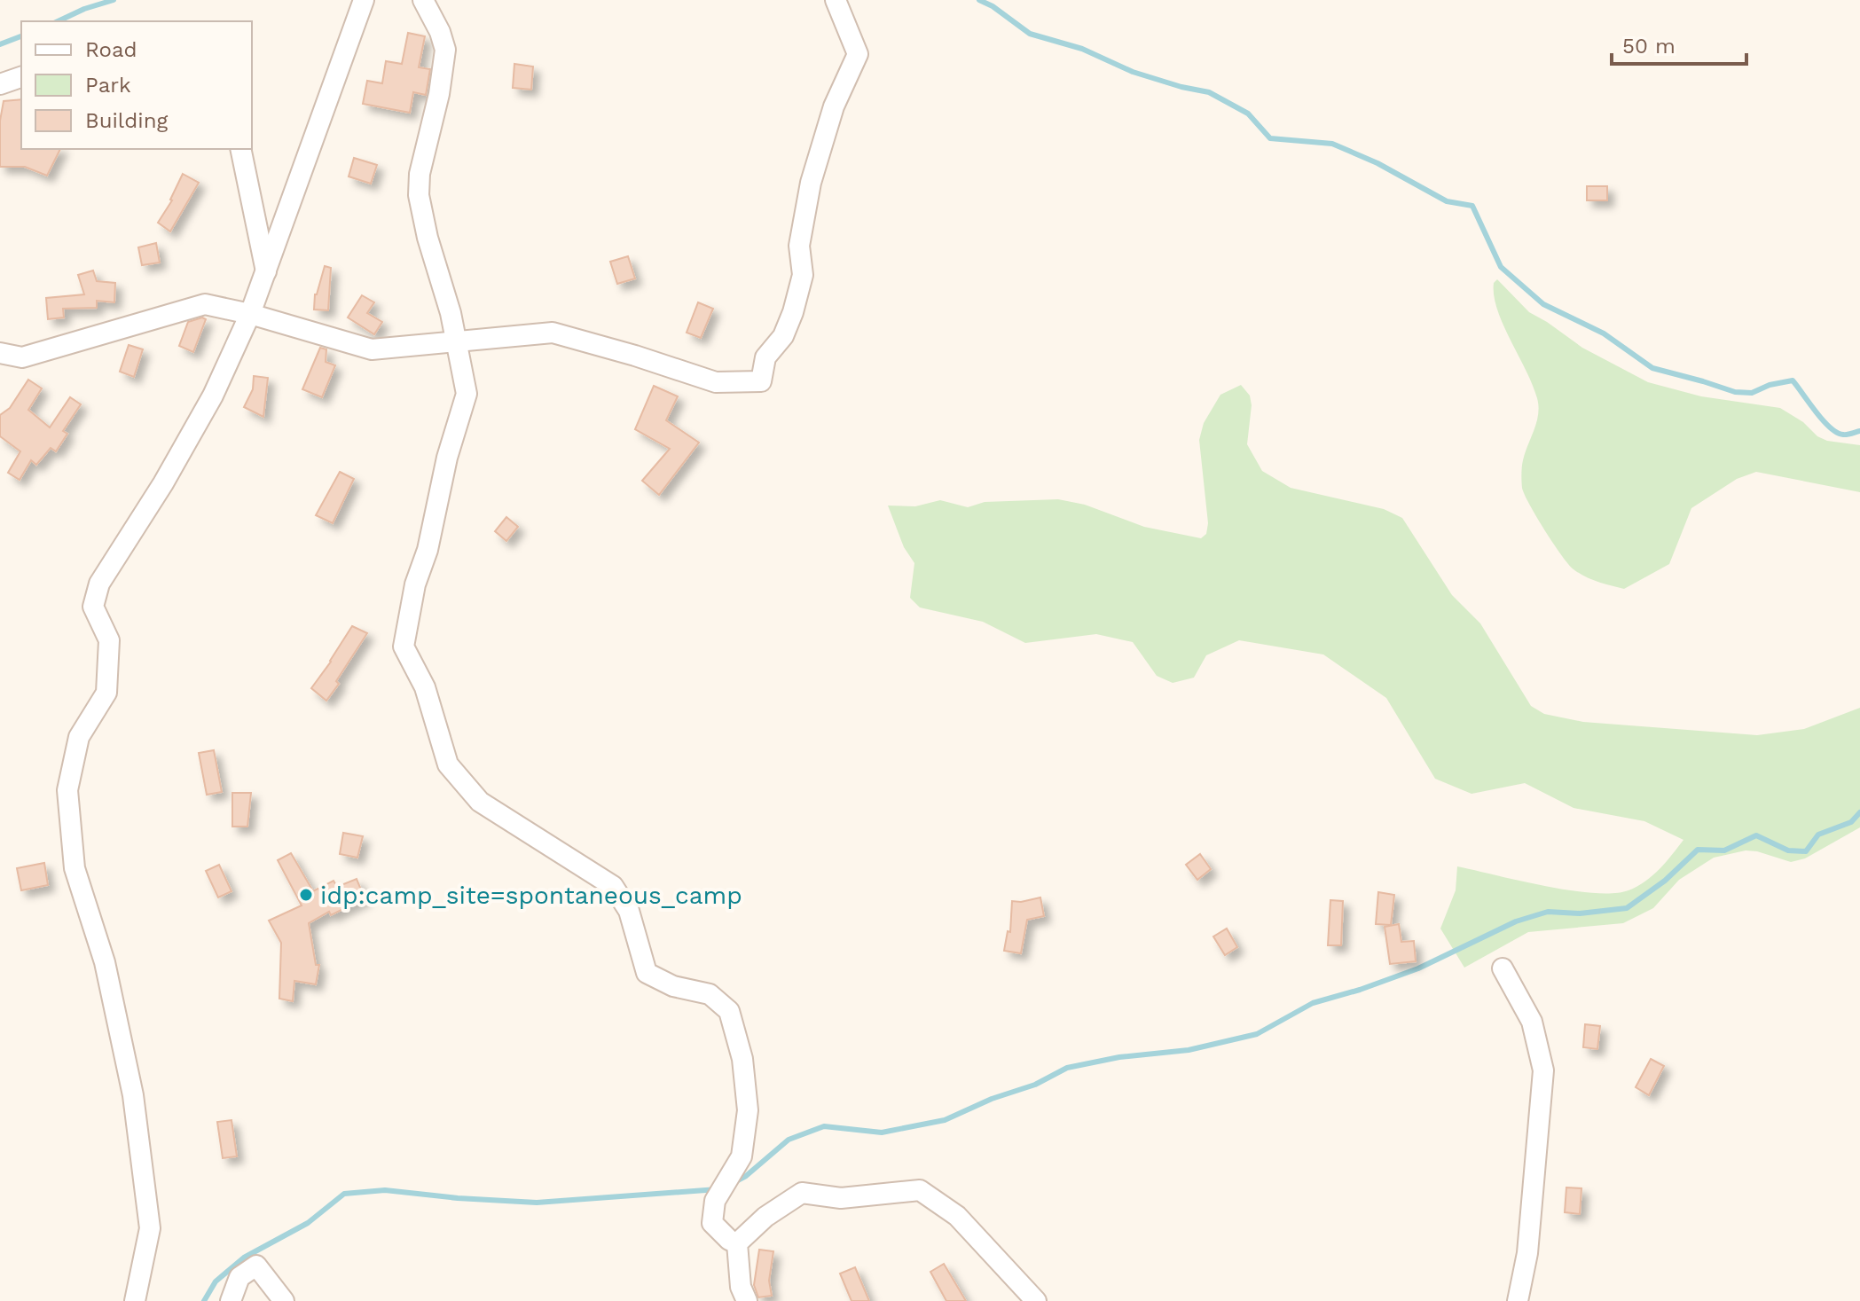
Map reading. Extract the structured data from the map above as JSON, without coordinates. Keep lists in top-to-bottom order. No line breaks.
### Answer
{"places":["idp:camp_site=spontaneous_camp"],"legend":["Road","Park","Building"],"scale_bar":"50 m"}
